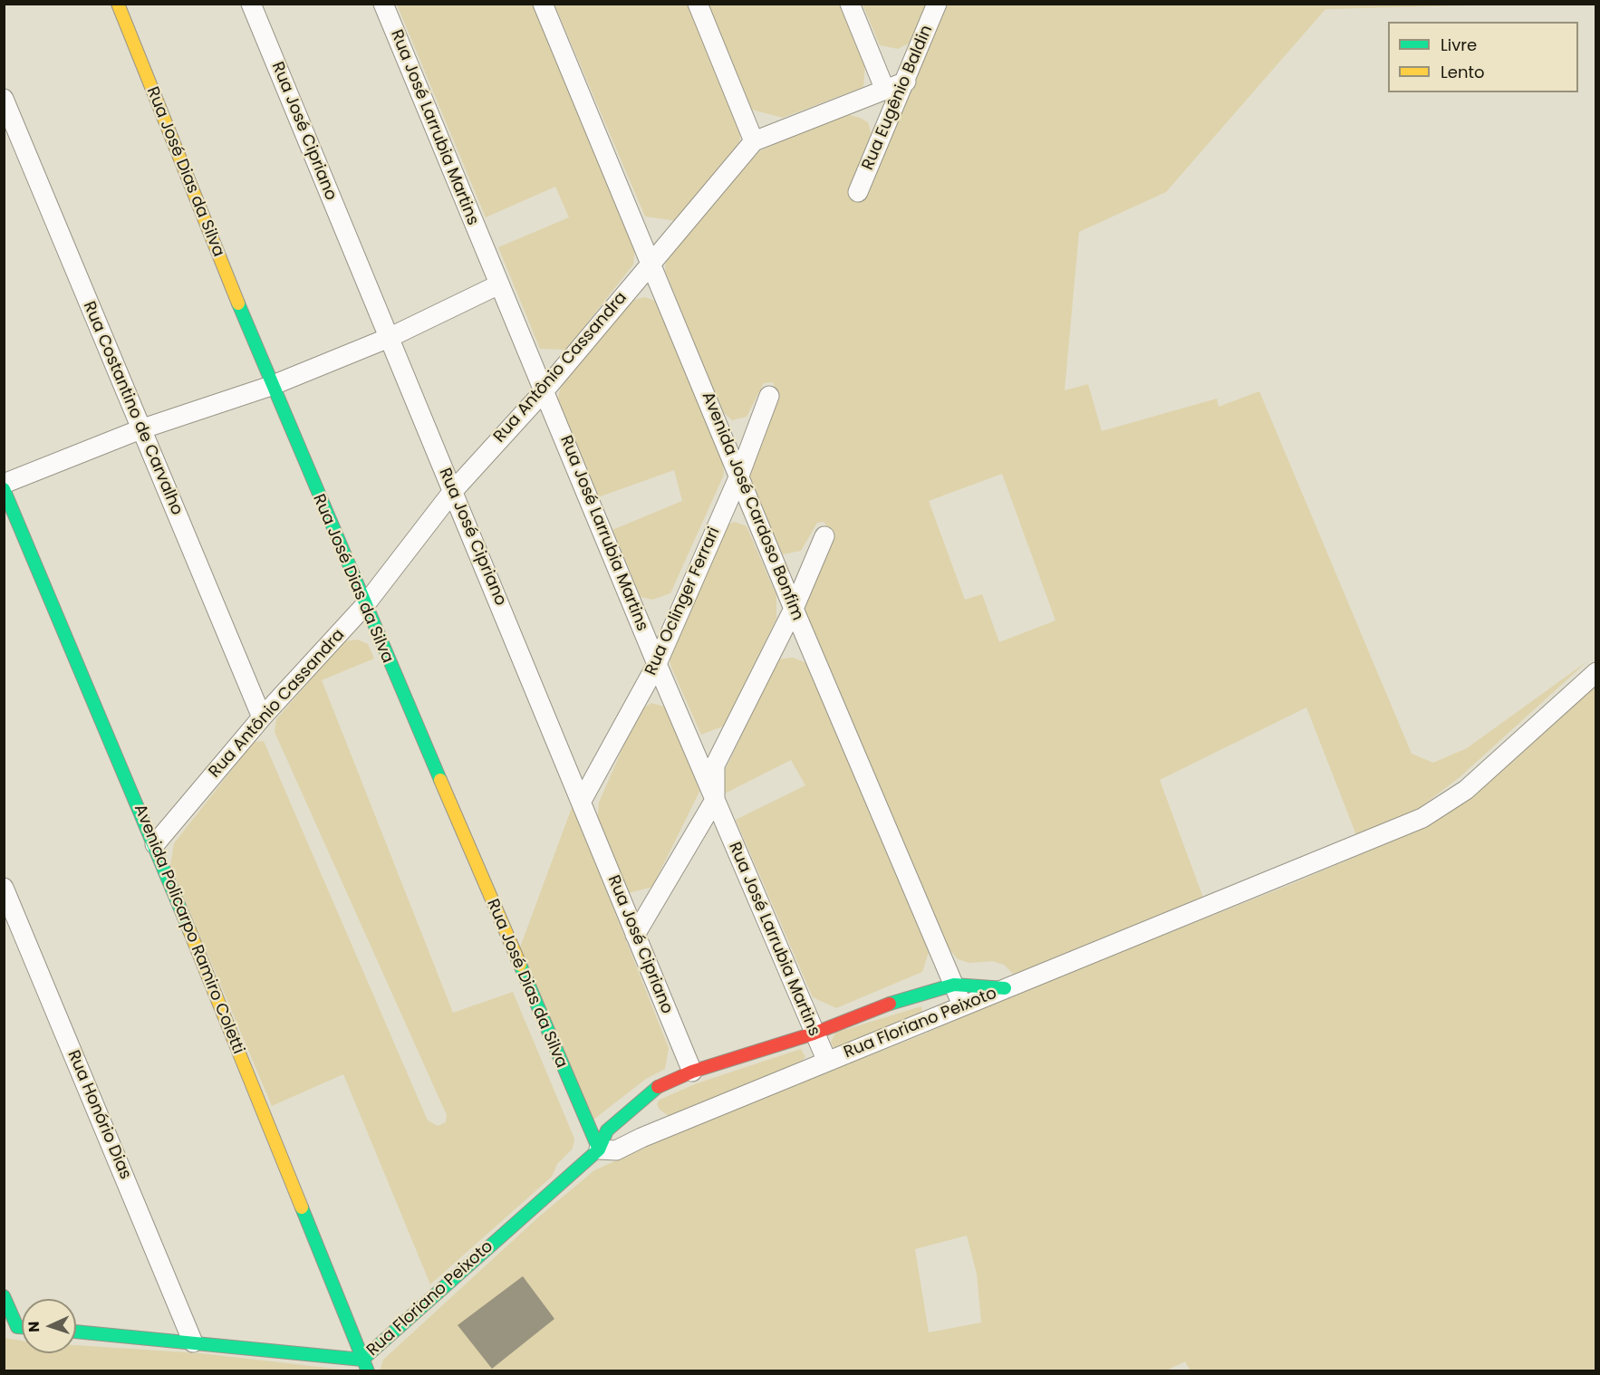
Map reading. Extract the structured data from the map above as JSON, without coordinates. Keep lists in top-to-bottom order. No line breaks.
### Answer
{"streets":{"street":["Rua Eugênio Baldin","Rua José Larrubia Martins","Rua José Cipriano","Rua José Dias da Silva","Rua Antônio Cassandra","Rua Costantino de Carvalho","Avenida José Cardoso Bonfim","Rua Oclinger Ferrari","Avenida Policarpo Ramiro Coletti","Rua Floriano Peixoto","Rua Honório Dias"]},"crossings":[["Rua José Larrubia Martins","Rua Antônio Cassandra"],["Rua José Larrubia Martins","Rua Oclinger Ferrari"],["Rua José Larrubia Martins","Rua Floriano Peixoto"],["Rua José Cipriano","Rua Antônio Cassandra"],["Rua José Cipriano","Rua Oclinger Ferrari"],["Rua José Cipriano","Rua Floriano Peixoto"],["Rua José Dias da Silva","Rua Antônio Cassandra"],["Rua José Dias da Silva","Rua Floriano Peixoto"],["Rua Antônio Cassandra","Rua Costantino de Carvalho"],["Rua Antônio Cassandra","Avenida José Cardoso Bonfim"],["Rua Antônio Cassandra","Avenida Policarpo Ramiro Coletti"],["Avenida José Cardoso Bonfim","Rua Oclinger Ferrari"],["Avenida José Cardoso Bonfim","Rua Floriano Peixoto"],["Avenida Policarpo Ramiro Coletti","Rua Floriano Peixoto"],["Rua Floriano Peixoto","Rua Honório Dias"]],"legend":["Livre","Lento"],"north":"left"}
